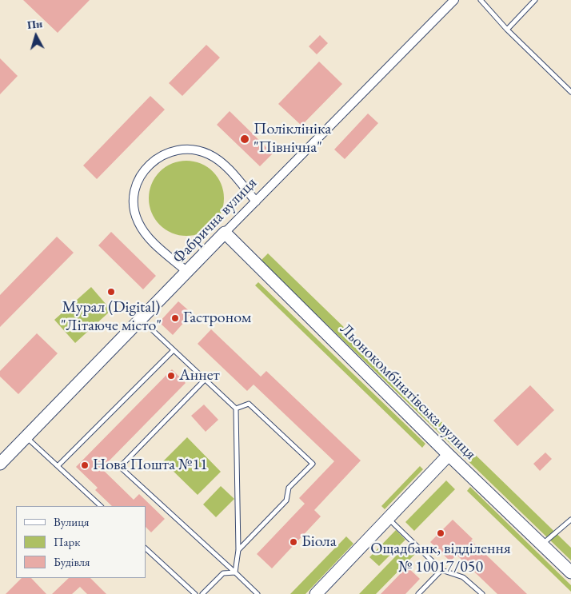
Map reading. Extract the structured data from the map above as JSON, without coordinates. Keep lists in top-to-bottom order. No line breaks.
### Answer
{"streets":{"street":["Фабрична вулиця","Льонокомбінатівська вулиця"]},"crossings":[["Фабрична вулиця","Льонокомбінатівська вулиця"]],"places":["Поліклініка \"Північна\"","Мурал (Digital) \"Літаюче місто\"","Гастроном","Аннет","Нова Пошта №11","Ощадбанк, відділення № 10017/050","Біола"],"legend":["Вулиця","Парк","Будівля"],"north":"top"}
